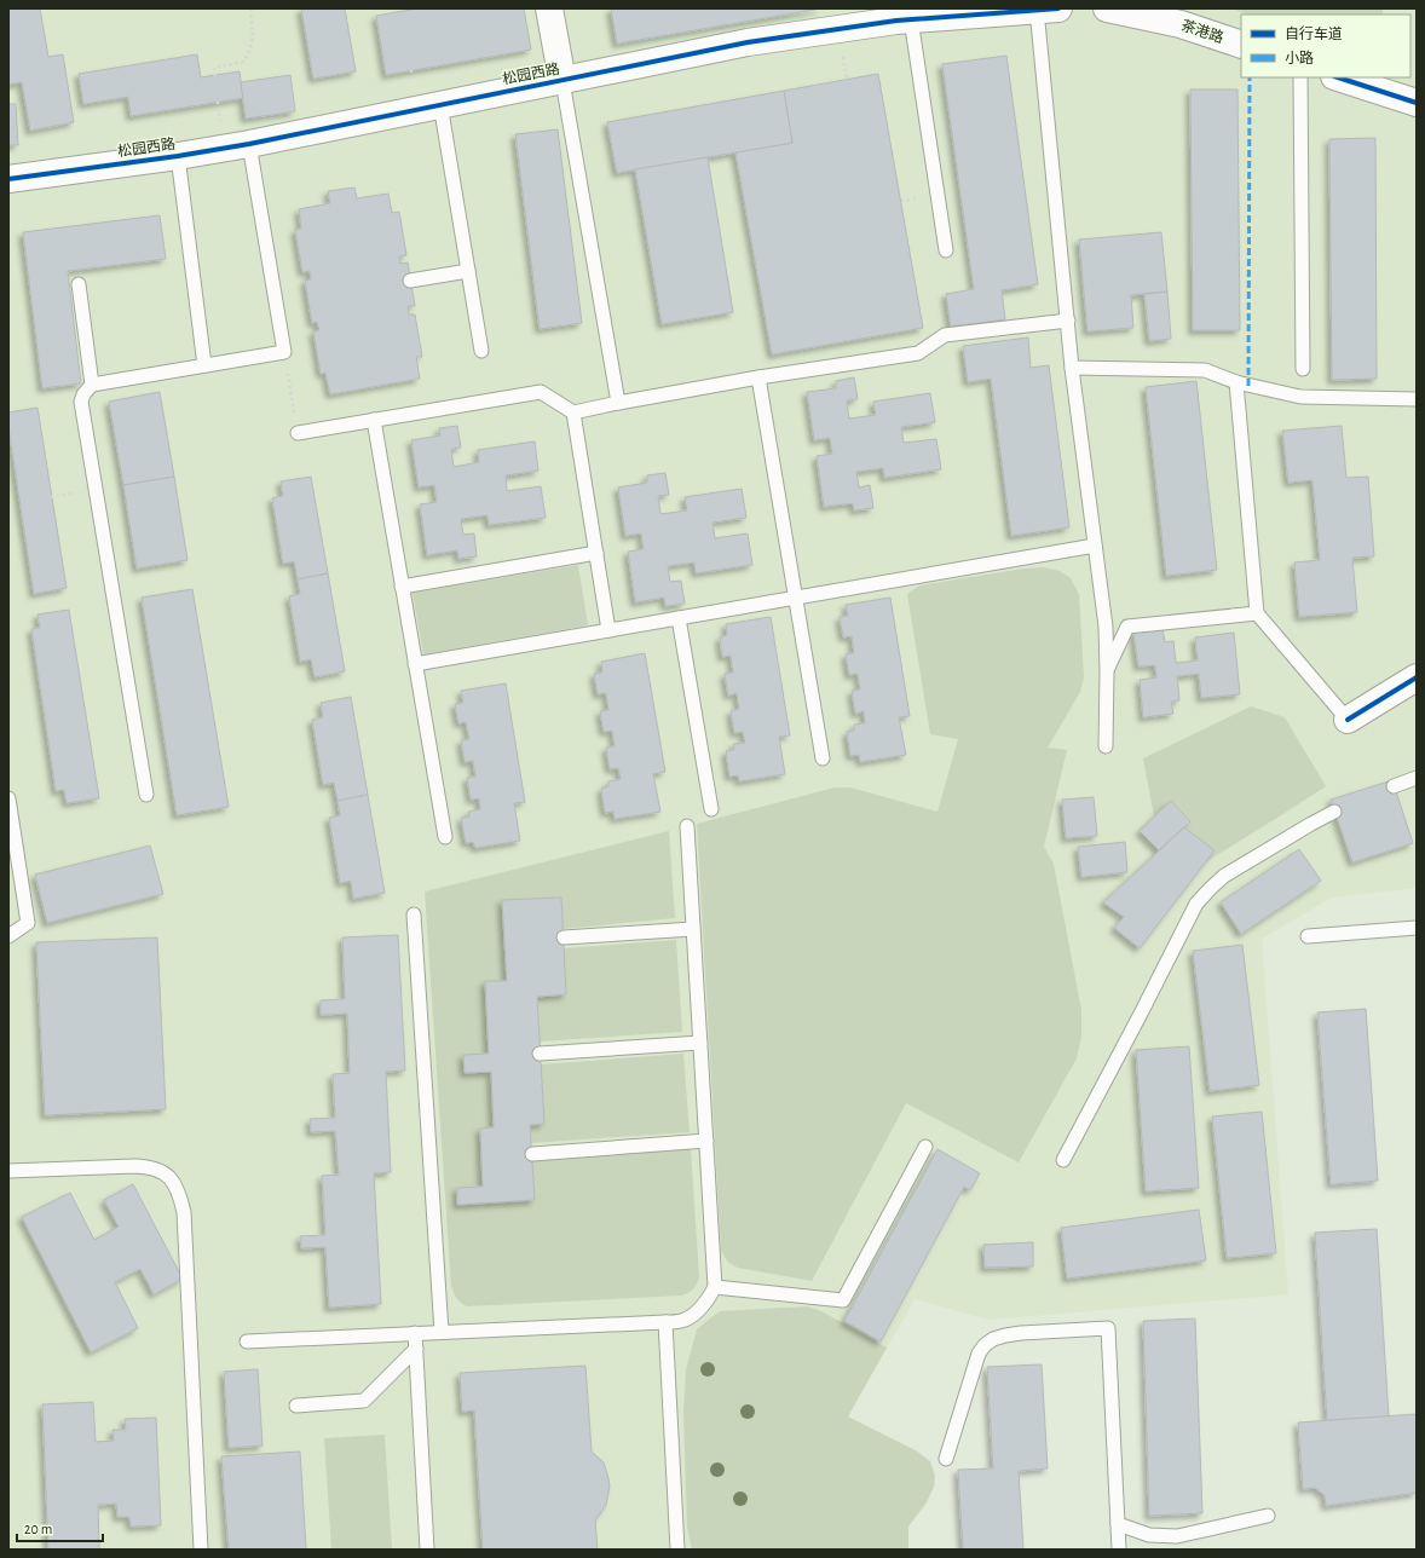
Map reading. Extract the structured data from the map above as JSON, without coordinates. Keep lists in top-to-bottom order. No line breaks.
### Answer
{"streets":{"street":["茶港路","松园西路"]},"legend":["自行车道","小路"],"scale_bar":"20 m"}
